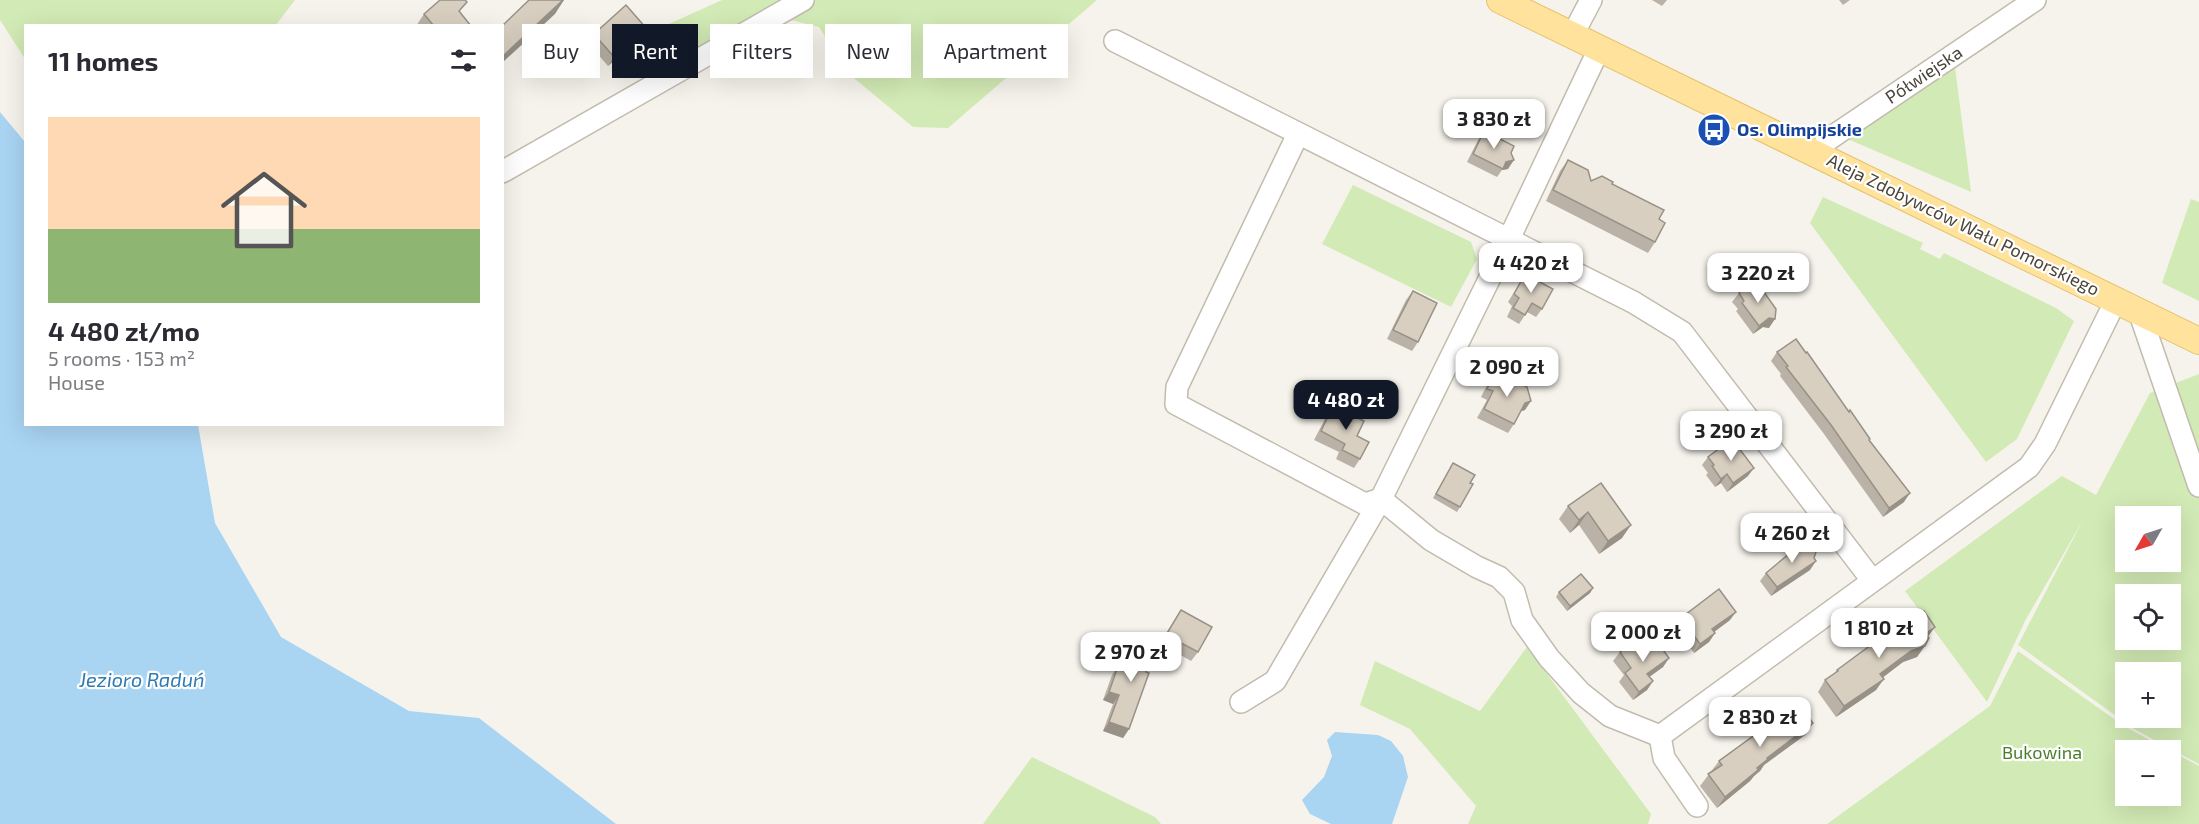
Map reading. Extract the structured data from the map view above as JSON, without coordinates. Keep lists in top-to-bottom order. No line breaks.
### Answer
{"streets":{"main road":["Aleja Zdobywców Wału Pomorskiego"],"street":["Półwiejska"]},"crossings":[["Półwiejska","Aleja Zdobywców Wału Pomorskiego"]],"water":["Jezioro Raduń"],"parks":["Bukowina"],"places":{"bus stop":["Os. Olimpijskie"]},"north":"bottom left","page":{"chip":["Buy","Rent","Filters","New","Apartment"],"heading":"11 homes","list":[{"name":"4 480 zł/mo","note":"5 rooms · 153 m² · House"}],"price":["3 830 zł","4 420 zł","3 220 zł","2 090 zł","4 480 zł","3 290 zł","4 260 zł","1 810 zł","2 000 zł","2 970 zł","2 830 zł"],"map_buttons":["+","−"]}}
